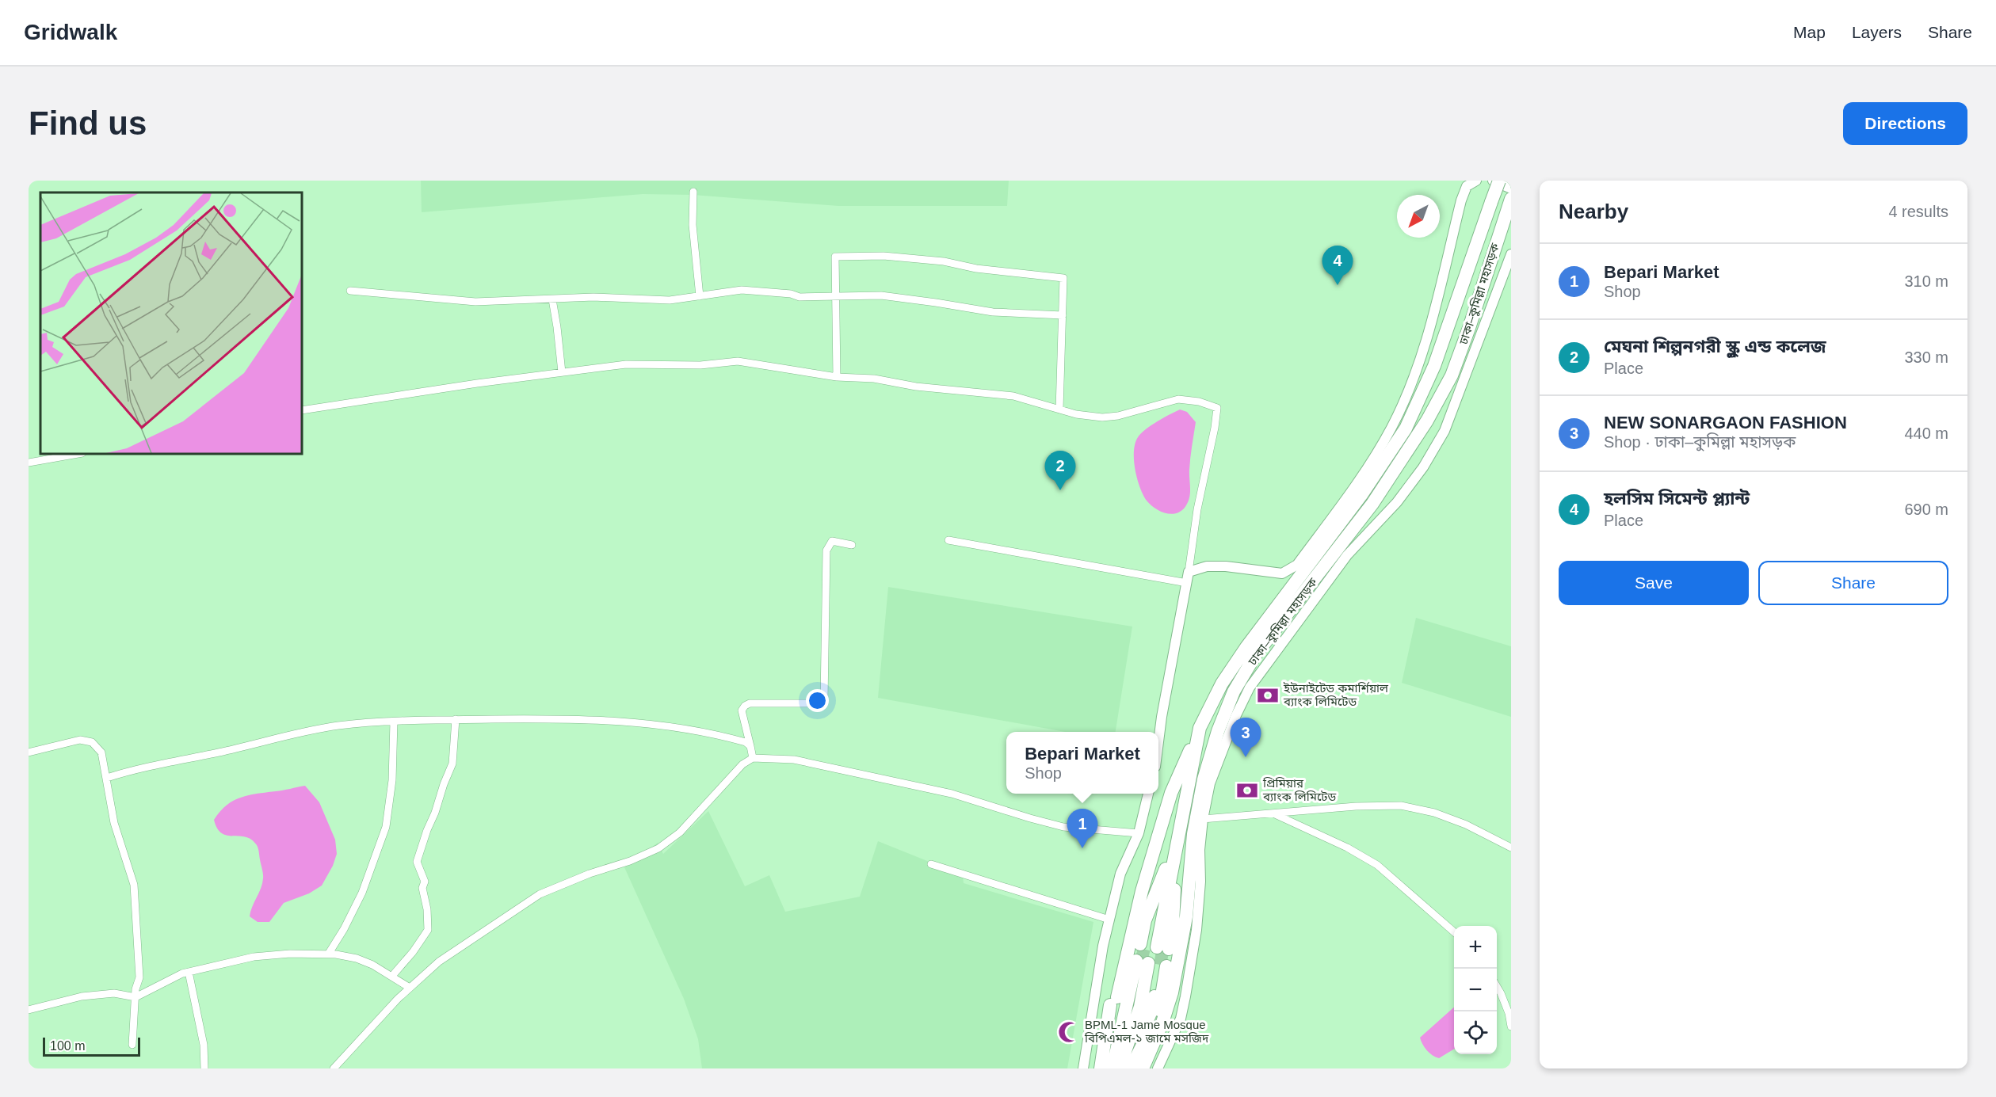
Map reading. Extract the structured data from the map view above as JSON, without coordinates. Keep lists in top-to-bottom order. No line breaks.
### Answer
{"streets":{"highway":["ঢাকা–কুমিল্লা মহাসড়ক"]},"places":{"bank":["ইউনাইটেড কমার্শিয়াল ব্যাংক লিমিটেড","প্রিমিয়ার ব্যাংক লিমিটেড"],"mosque":["BPML-1 Jame Mosque বিপিএমল-১ জামে মসজিদ"]},"scale_bar":"100 m","north":"bottom left","page":{"header":"Gridwalk","nav":["Map","Layers","Share"],"buttons":["Directions",["Save","Share"]],"title":"Find us","heading":["Nearby","4 results"],"list":[{"mark":"1","name":"Bepari Market","note":"Shop","value":"310 m"},{"mark":"2","name":"মেঘনা শিল্পনগরী স্কুল এন্ড কলেজ","note":"Place","value":"330 m"},{"mark":"3","name":"NEW SONARGAON FASHION","note":"Shop · ঢাকা–কুমিল্লা মহাসড়ক","value":"440 m"},{"mark":"4","name":"হলসিম সিমেন্ট প্ল্যান্ট","note":"Place","value":"690 m"}],"pins":["4","2","3","1"],"popup":["Bepari Market","Shop"],"map_buttons":["+","−"],"scale":"100 m"}}
